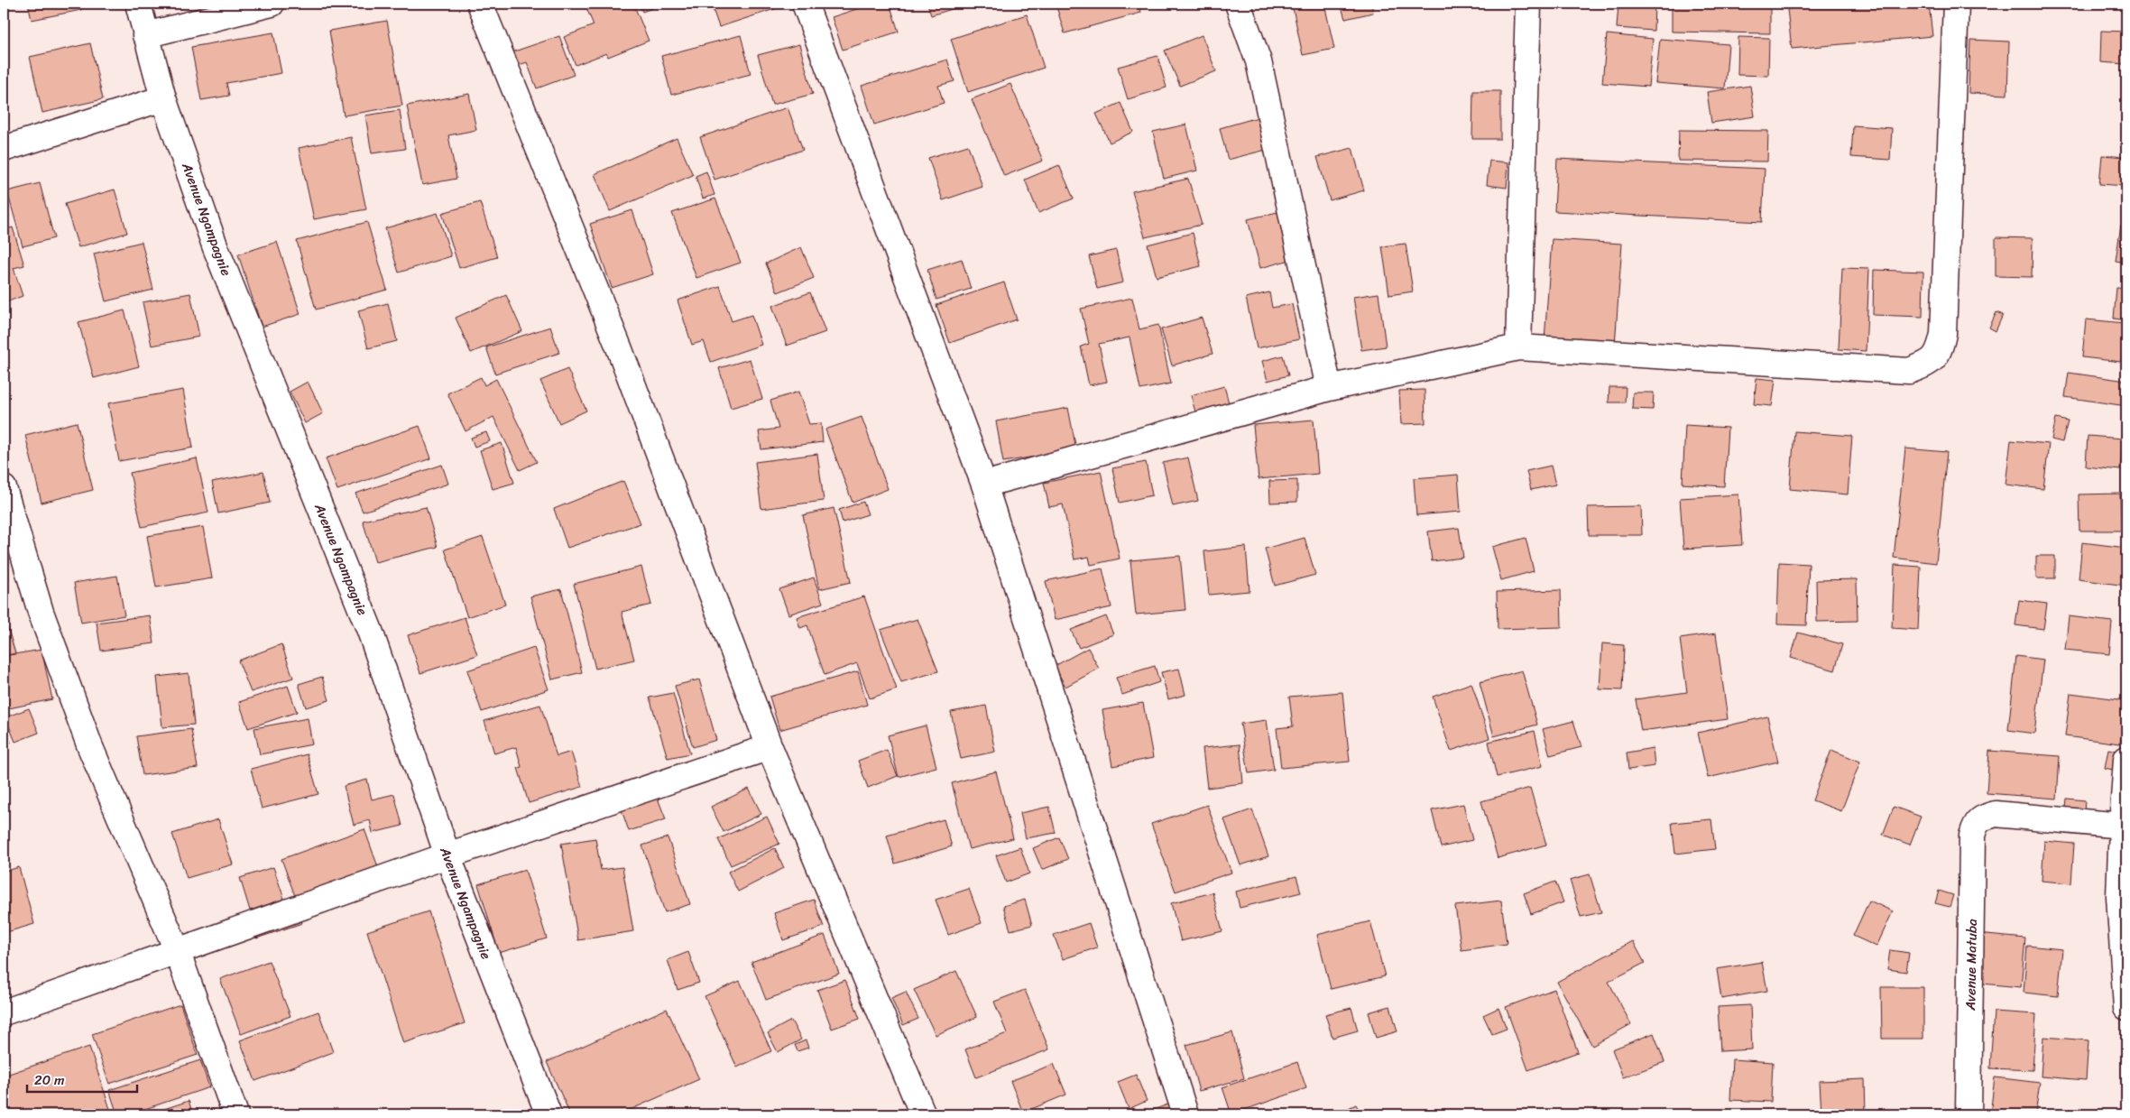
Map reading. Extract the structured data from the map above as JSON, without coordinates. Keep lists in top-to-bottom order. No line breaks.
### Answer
{"streets":{"street":["Avenue Ngampagnie","Avenue Matuba"]},"scale_bar":"20 m"}
